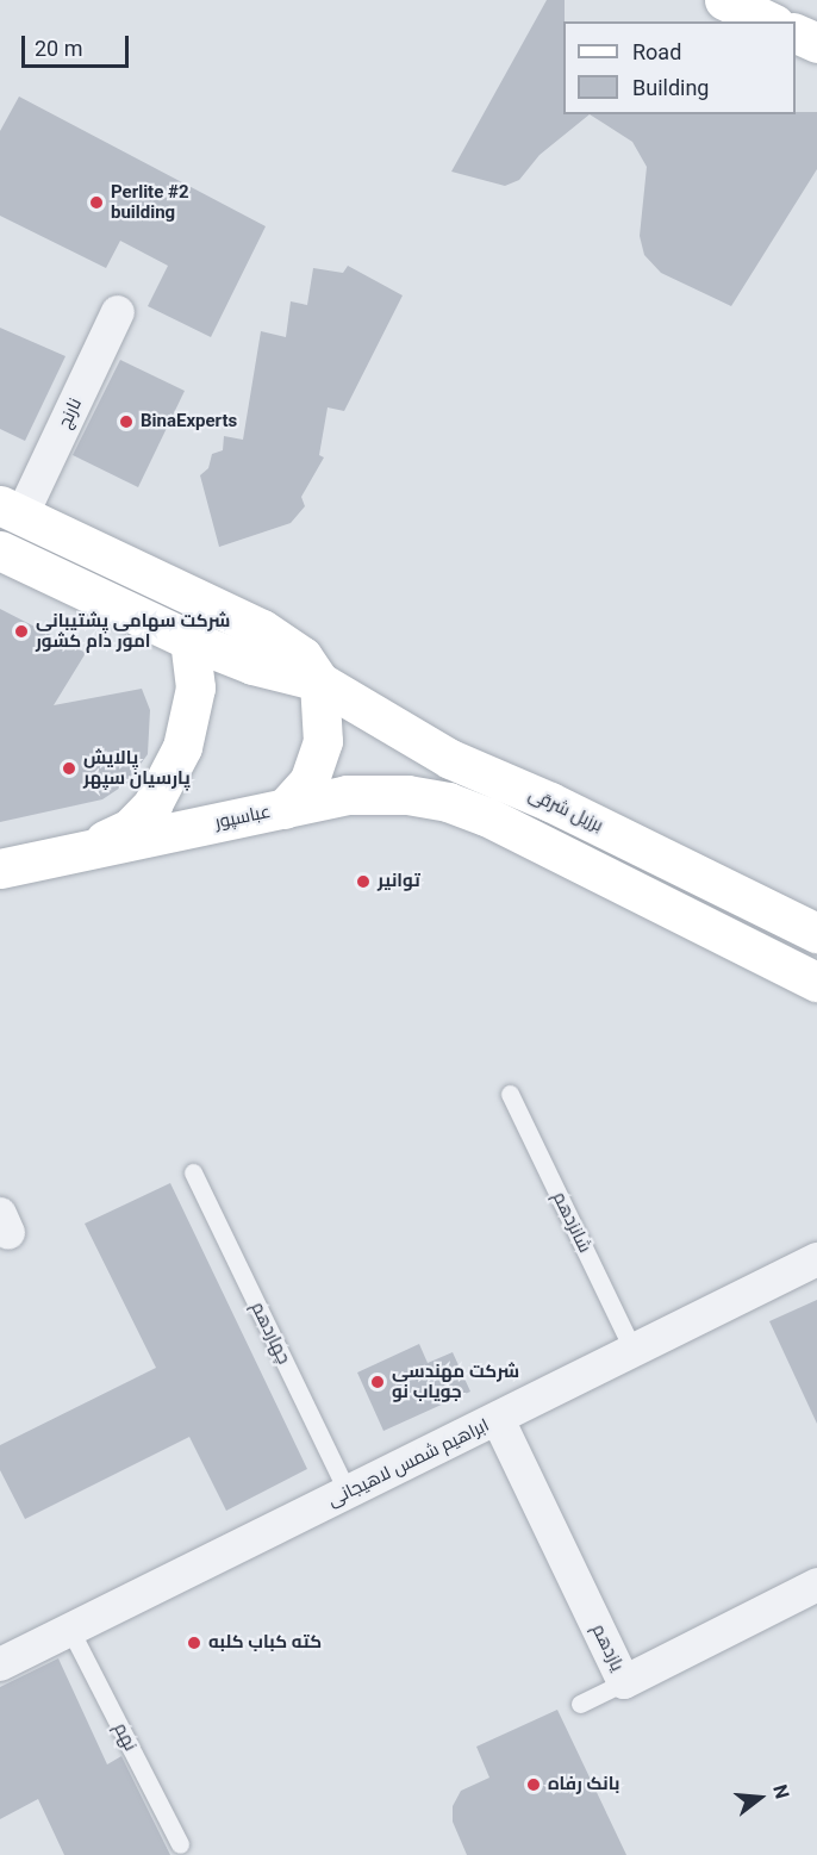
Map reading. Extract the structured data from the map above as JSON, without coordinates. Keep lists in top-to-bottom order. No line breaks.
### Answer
{"streets":{"main road":["برزیل شرقی","عباسپور"],"street":["نارنج","ابراهیم شمس لاهیجانی","یازدهم"],"lane":["شانزدهم","چهاردهم","نهم"]},"crossings":[["نارنج","برزیل شرقی"],["شانزدهم","ابراهیم شمس لاهیجانی"],["چهاردهم","ابراهیم شمس لاهیجانی"],["ابراهیم شمس لاهیجانی","یازدهم"],["ابراهیم شمس لاهیجانی","نهم"]],"places":["Perlite #2 building","BinaExperts","شركت سهامى پشتيبانى امور دام كشور","پالایش پارسیان سپهر","توانیر","شرکت مهندسی جویاب نو","کته کباب کلبه","بانک رفاه"],"legend":["Road","Building"],"scale_bar":"20 m","north":"right"}
